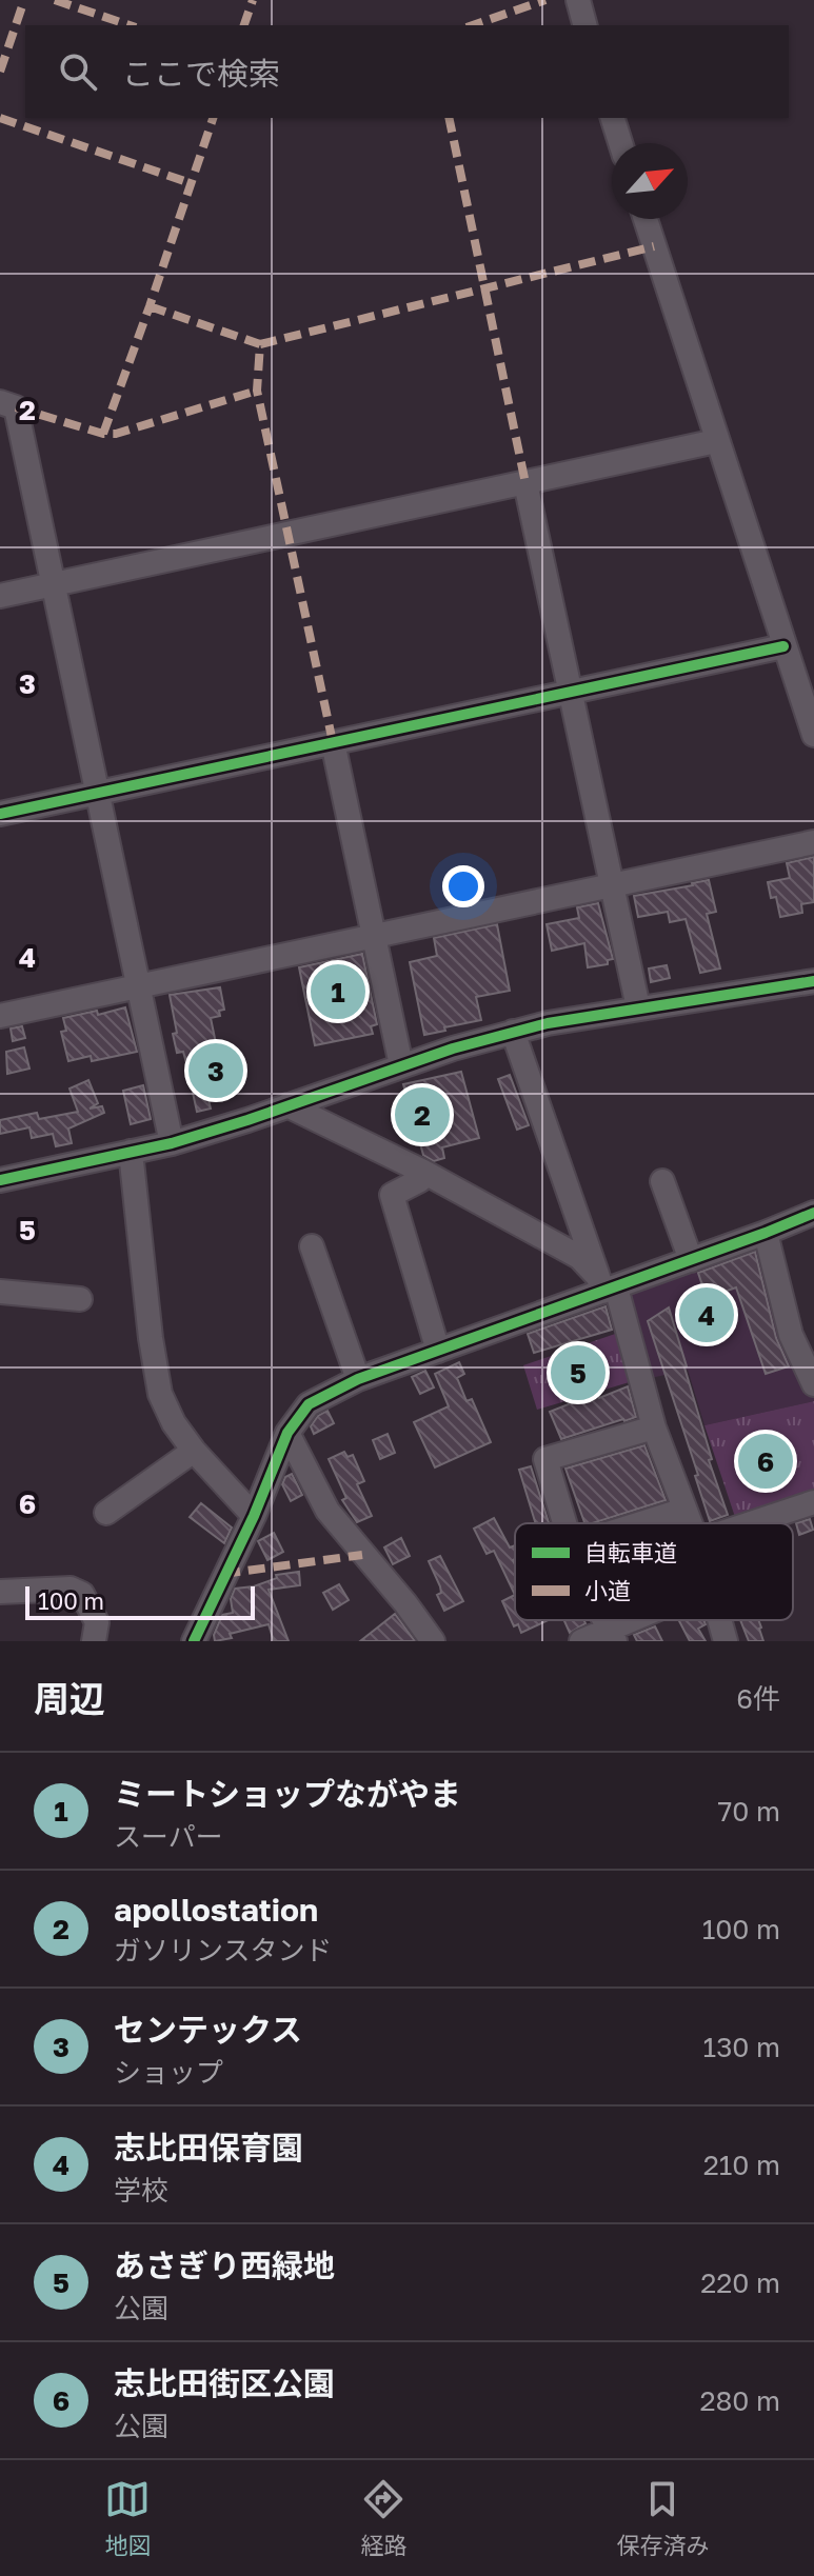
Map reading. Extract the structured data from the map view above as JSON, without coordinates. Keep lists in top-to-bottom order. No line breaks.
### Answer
{"legend":["自転車道","小道"],"scale_bar":"100 m","north":"top right","page":{"search":"ここで検索","pins":["1","3","2","4","5","6"],"scale":"100 m","heading":["周辺","6件"],"list":[{"mark":"1","name":"ミートショップながやま","note":"スーパー","value":"70 m"},{"mark":"2","name":"apollostation","note":"ガソリンスタンド","value":"100 m"},{"mark":"3","name":"センテックス","note":"ショップ","value":"130 m"},{"mark":"4","name":"志比田保育園","note":"学校","value":"210 m"},{"mark":"5","name":"あさぎり西緑地","note":"公園","value":"220 m"},{"mark":"6","name":"志比田街区公園","note":"公園","value":"280 m"}],"nav":["地図","経路","保存済み"]},"grid":{"rows":["2","3","4","5","6"]}}
